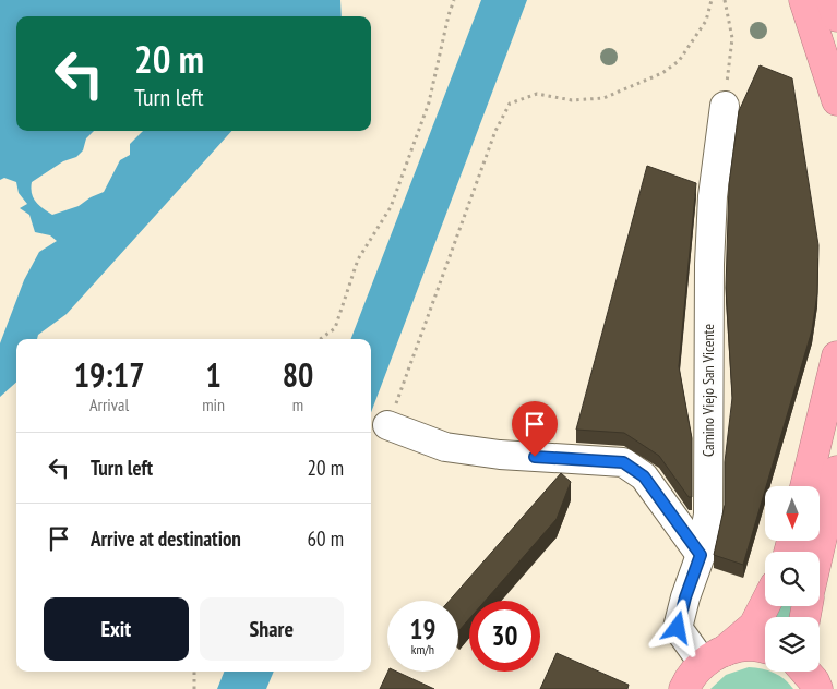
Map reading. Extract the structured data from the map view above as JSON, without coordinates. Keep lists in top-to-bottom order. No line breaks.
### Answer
{"streets":{"street":["Camino Viejo San Vicente"]},"north":"bottom","page":{"turn":["20 m","Turn left"],"eta":["19:17","Arrival","1","min","80","m"],"list":[{"name":"Turn left","value":"20 m"},{"name":"Arrive at destination","value":"60 m"}],"buttons":["Exit","Share"],"speed":"19 km/h","limit":"30"}}
